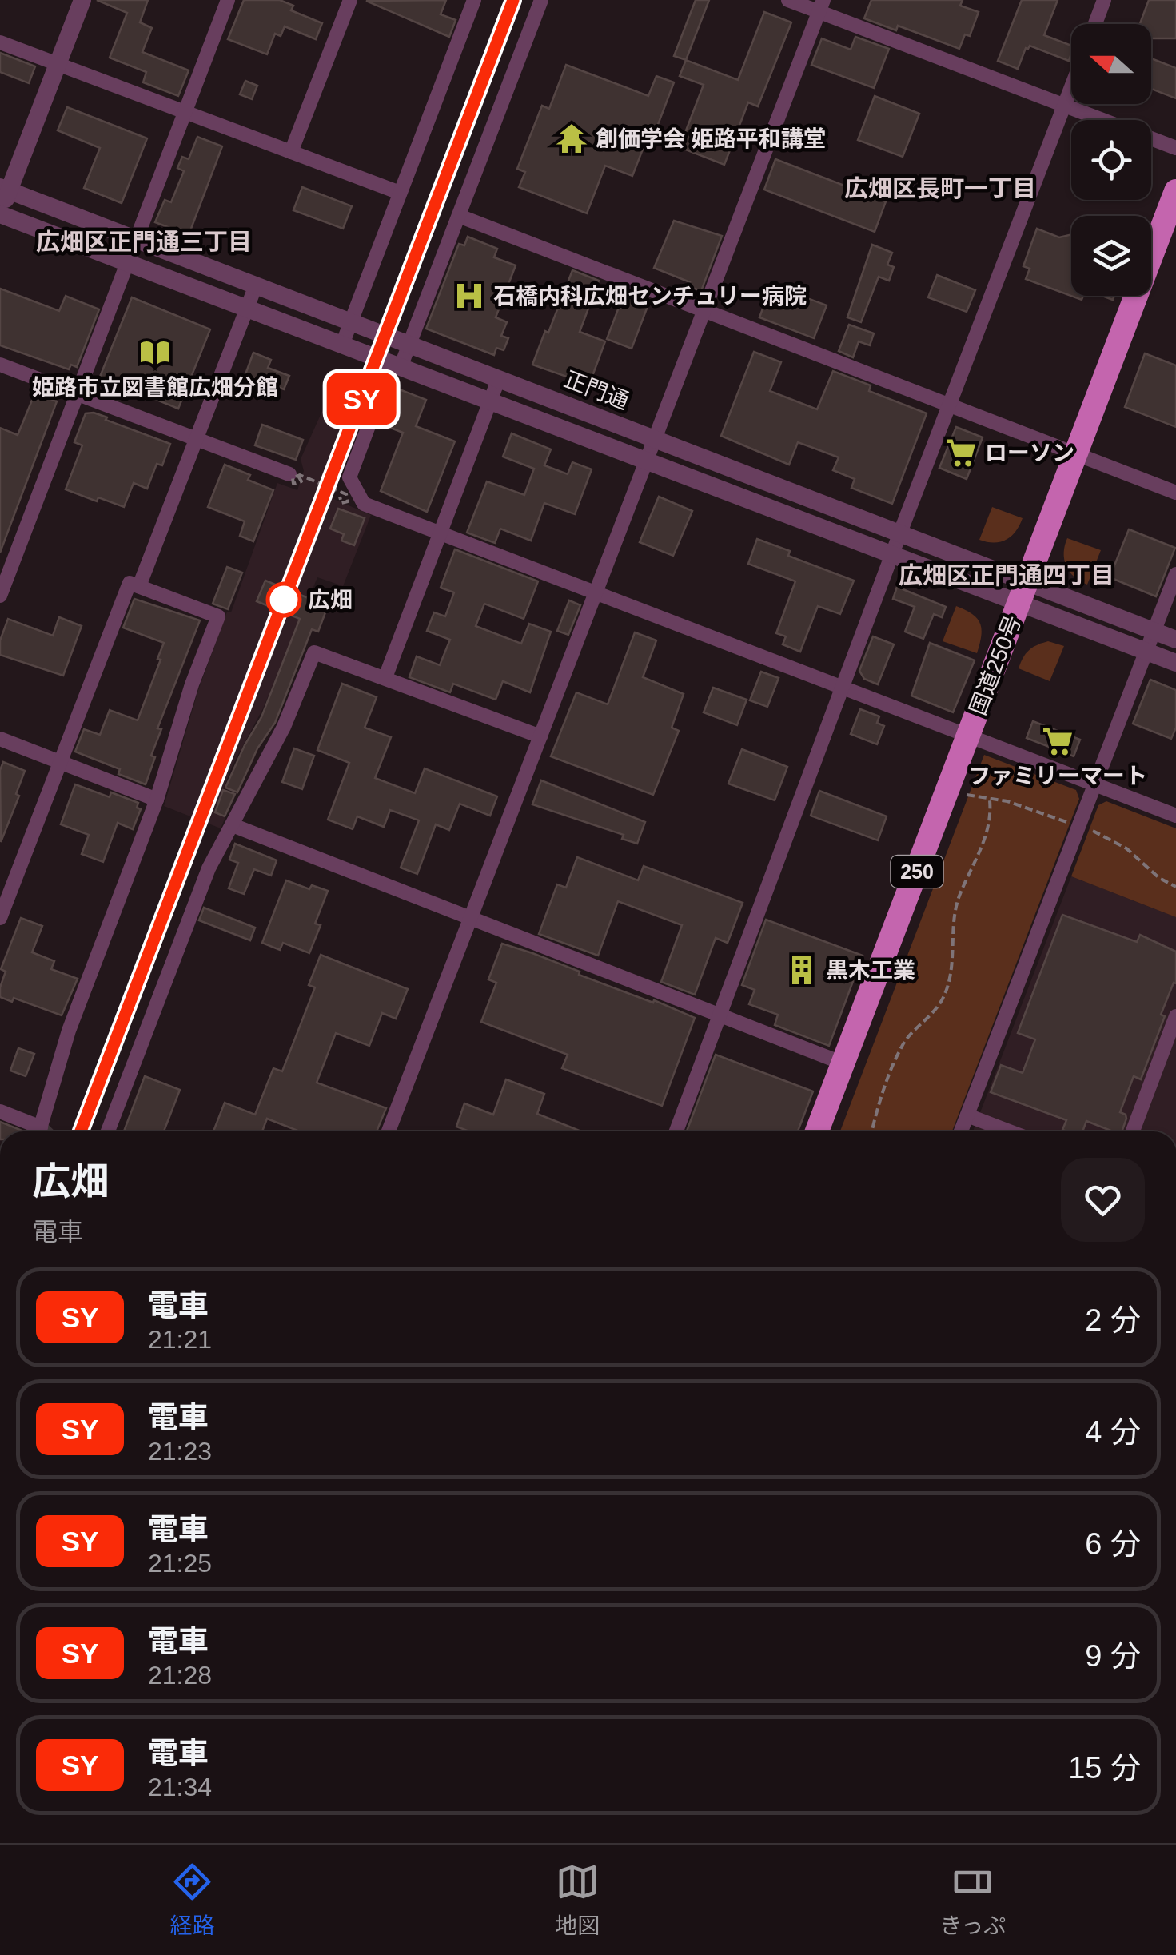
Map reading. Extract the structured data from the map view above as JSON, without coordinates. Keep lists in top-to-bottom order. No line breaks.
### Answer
{"streets":{"highway":["国道250号","250"],"street":["正門通"]},"crossings":[["正門通","国道250号"]],"districts":["広畑区長町一丁目","広畑区正門通三丁目","広畑区正門通四丁目"],"places":{"temple":["創価学会 姫路平和講堂"],"hospital":["石橋内科広畑センチュリー病院"],"library":["姫路市立図書館広畑分館"],"supermarket":["ローソン","ファミリーマート"],"other":["広畑"],"building":["黒木工業"]},"north":"left","page":{"on_map":"SY","heading":["広畑","電車"],"list":[{"mark":"SY","name":"電車","note":"21:21","value":"2 分"},{"mark":"SY","name":"電車","note":"21:23","value":"4 分"},{"mark":"SY","name":"電車","note":"21:25","value":"6 分"},{"mark":"SY","name":"電車","note":"21:28","value":"9 分"},{"mark":"SY","name":"電車","note":"21:34","value":"15 分"}],"tabs":["経路","地図","きっぷ"]}}
